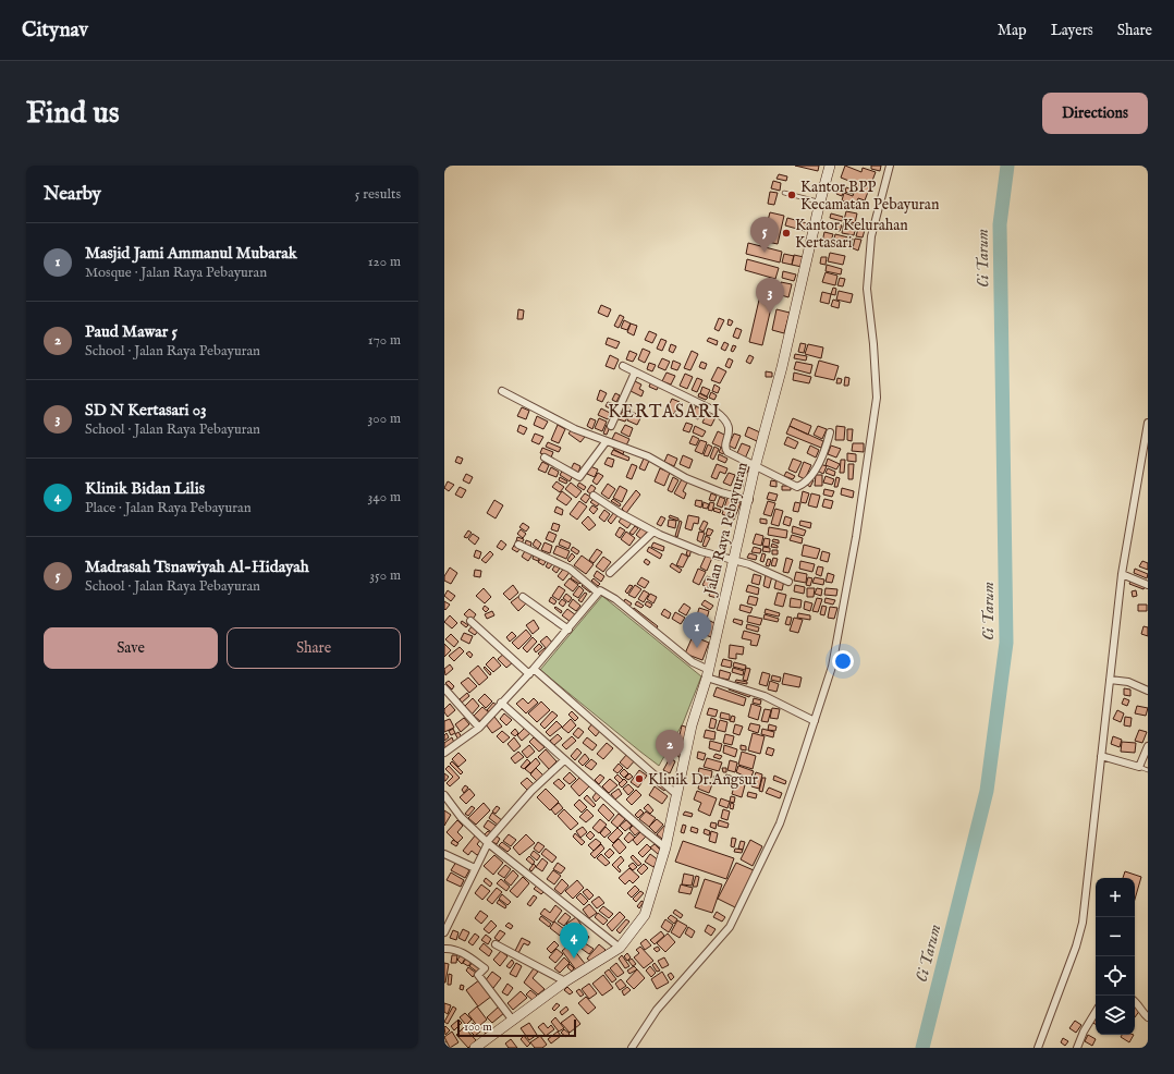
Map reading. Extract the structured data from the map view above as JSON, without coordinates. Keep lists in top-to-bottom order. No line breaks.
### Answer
{"streets":{"main road":["Jalan Raya Pebayuran"]},"districts":["KERTASARI"],"water":["Ci Tarum"],"places":["Kantor BPP Kecamatan Pebayuran","Kantor Kelurahan Kertasari","Klinik Dr.Angsur"],"scale_bar":"100 m","page":{"header":"Citynav","nav":["Map","Layers","Share"],"buttons":["Directions",["Save","Share"]],"title":"Find us","heading":["Nearby","5 results"],"pins":["5","3","1","2","4"],"list":[{"mark":"1","name":"Masjid Jami Ammanul Mubarak","note":"Mosque · Jalan Raya Pebayuran","value":"120 m"},{"mark":"2","name":"Paud Mawar 5","note":"School · Jalan Raya Pebayuran","value":"170 m"},{"mark":"3","name":"SD N Kertasari 03","note":"School · Jalan Raya Pebayuran","value":"300 m"},{"mark":"4","name":"Klinik Bidan Lilis","note":"Place · Jalan Raya Pebayuran","value":"340 m"},{"mark":"5","name":"Madrasah Tsnawiyah Al-Hidayah","note":"School · Jalan Raya Pebayuran","value":"350 m"}],"map_buttons":["+","−"],"scale":"100 m"}}
